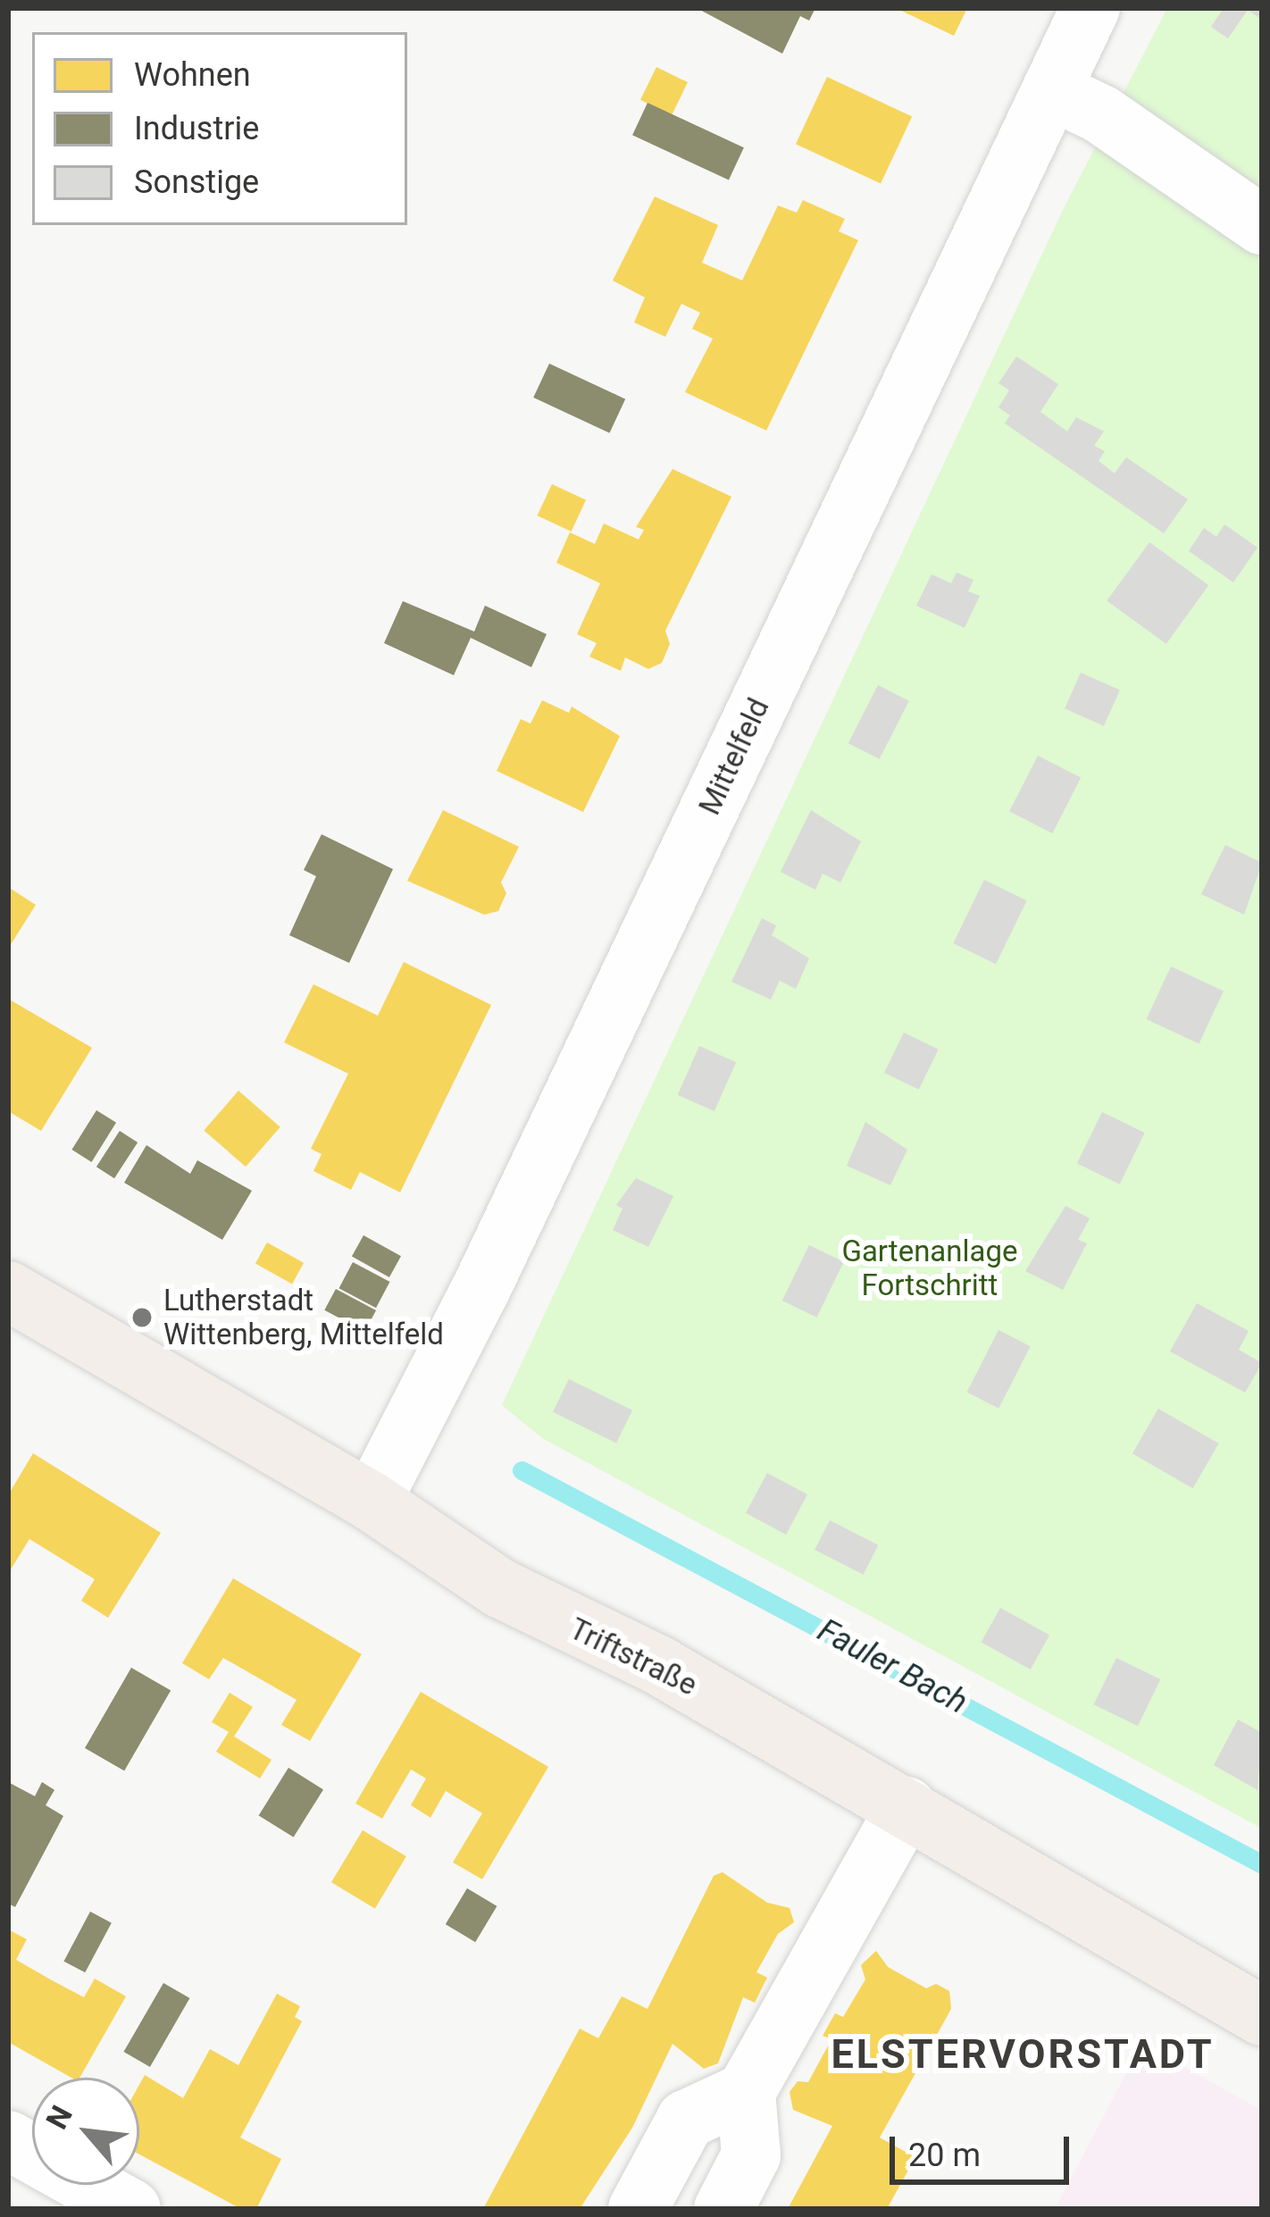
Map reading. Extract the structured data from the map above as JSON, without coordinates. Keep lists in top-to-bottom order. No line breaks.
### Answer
{"streets":{"main road":["Triftstraße"],"street":["Mittelfeld"]},"crossings":[["Mittelfeld","Triftstraße"]],"districts":["ELSTERVORSTADT"],"water":["Fauler Bach"],"parks":["Gartenanlage Fortschritt"],"places":["Lutherstadt Wittenberg, Mittelfeld"],"legend":["Wohnen","Industrie","Sonstige"],"scale_bar":"20 m","north":"top left"}
